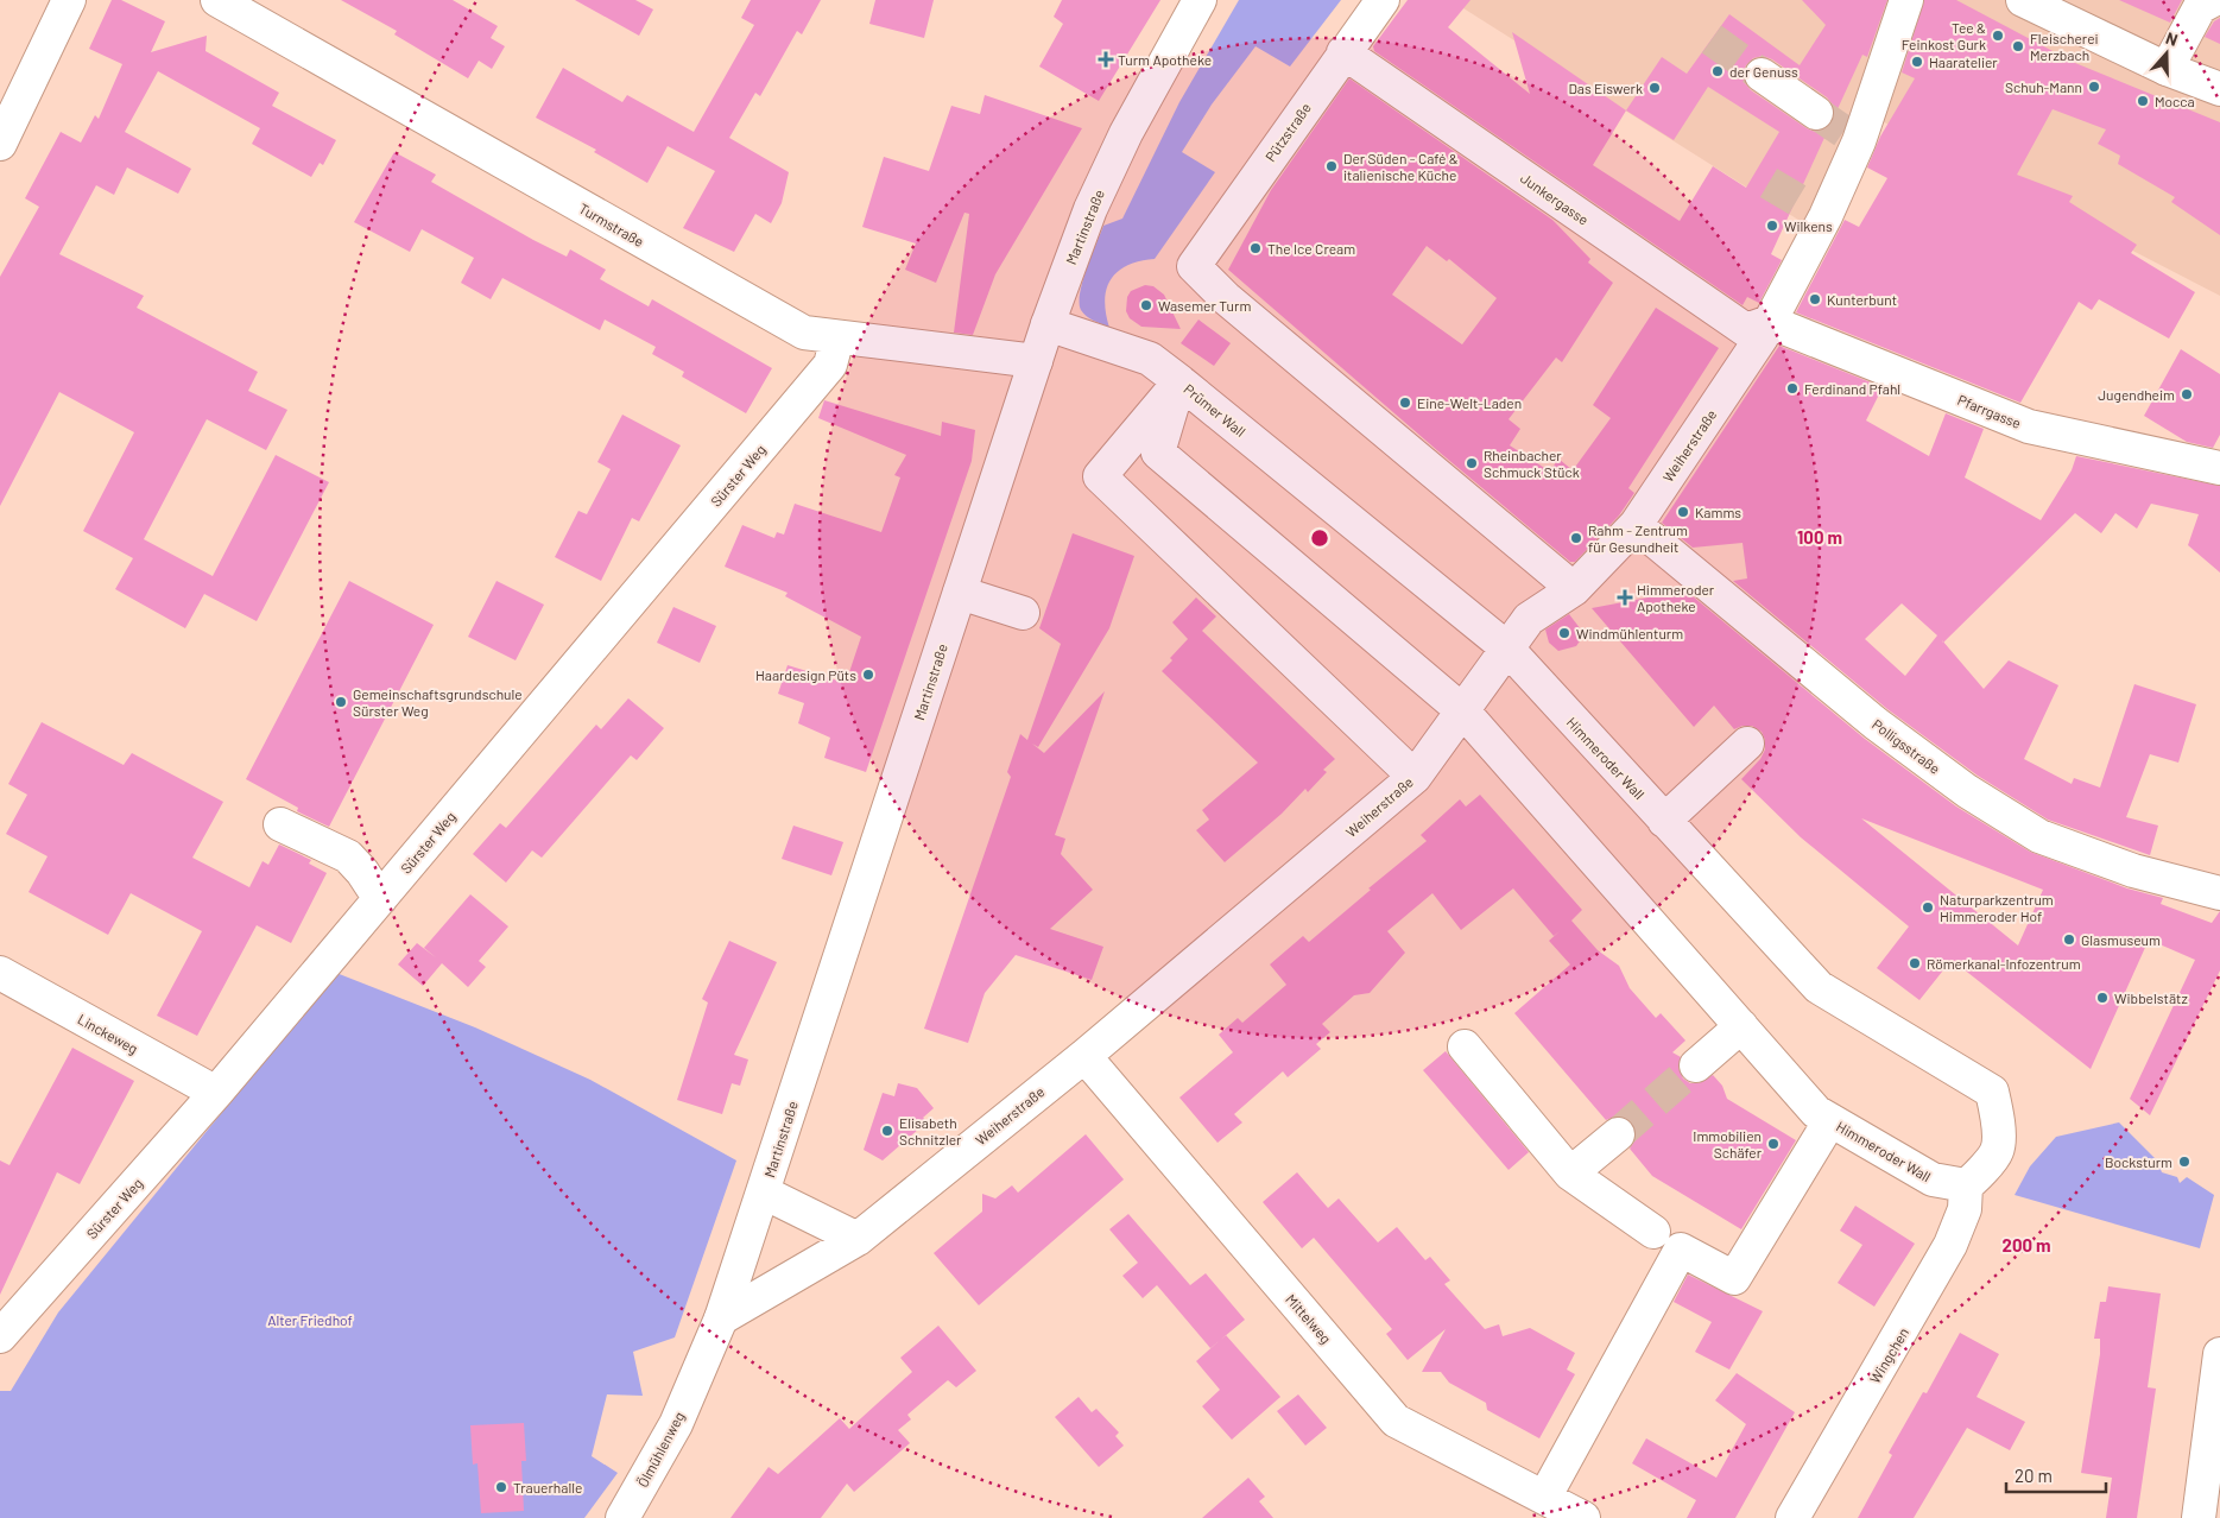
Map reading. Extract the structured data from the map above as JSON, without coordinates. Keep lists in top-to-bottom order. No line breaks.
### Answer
{"streets":{"street":["Pützstraße","Junkergasse","Turmstraße","Martinstraße","Prümer Wall","Pfarrgasse","Weiherstraße","Sürster Weg","Polligsstraße","Himmeroder Wall","Linckeweg","Mittelweg","Wingchen","Ölmühlenweg"]},"crossings":[["Pützstraße","Junkergasse"],["Pützstraße","Weiherstraße"],["Junkergasse","Pfarrgasse"],["Junkergasse","Weiherstraße"],["Turmstraße","Martinstraße"],["Turmstraße","Sürster Weg"],["Martinstraße","Weiherstraße"],["Martinstraße","Ölmühlenweg"],["Prümer Wall","Weiherstraße"],["Prümer Wall","Himmeroder Wall"],["Pfarrgasse","Weiherstraße"],["Weiherstraße","Polligsstraße"],["Weiherstraße","Himmeroder Wall"],["Weiherstraße","Mittelweg"],["Sürster Weg","Linckeweg"],["Himmeroder Wall","Wingchen"]],"parks":["Alter Friedhof"],"places":{"other":["Tee & Feinkost Gurk","Fleischerei Merzbach","Haaratelier","der Genuss","Schuh-Mann","Das Eiswerk","Mocca","Der Süden - Café & italienische Küche","Wilkens","The Ice Cream","Kunterbunt","Wasemer Turm","Ferdinand Pfahl","Jugendheim","Eine-Welt-Laden","Rheinbacher Schmuck Stück","Kamms","Rahm - Zentrum für Gesundheit","Windmühlenturm","Haardesign Püts","Gemeinschaftsgrundschule Sürster Weg","Naturparkzentrum Himmeroder Hof","Glasmuseum","Römerkanal-Infozentrum","Wibbelstätz","Elisabeth Schnitzler","Immobilien Schäfer","Bocksturm","Trauerhalle"],"health":["Turm Apotheke","Himmeroder Apotheke"]},"scale_bar":"20 m","north":"top","rings":["100 m","200 m"]}
